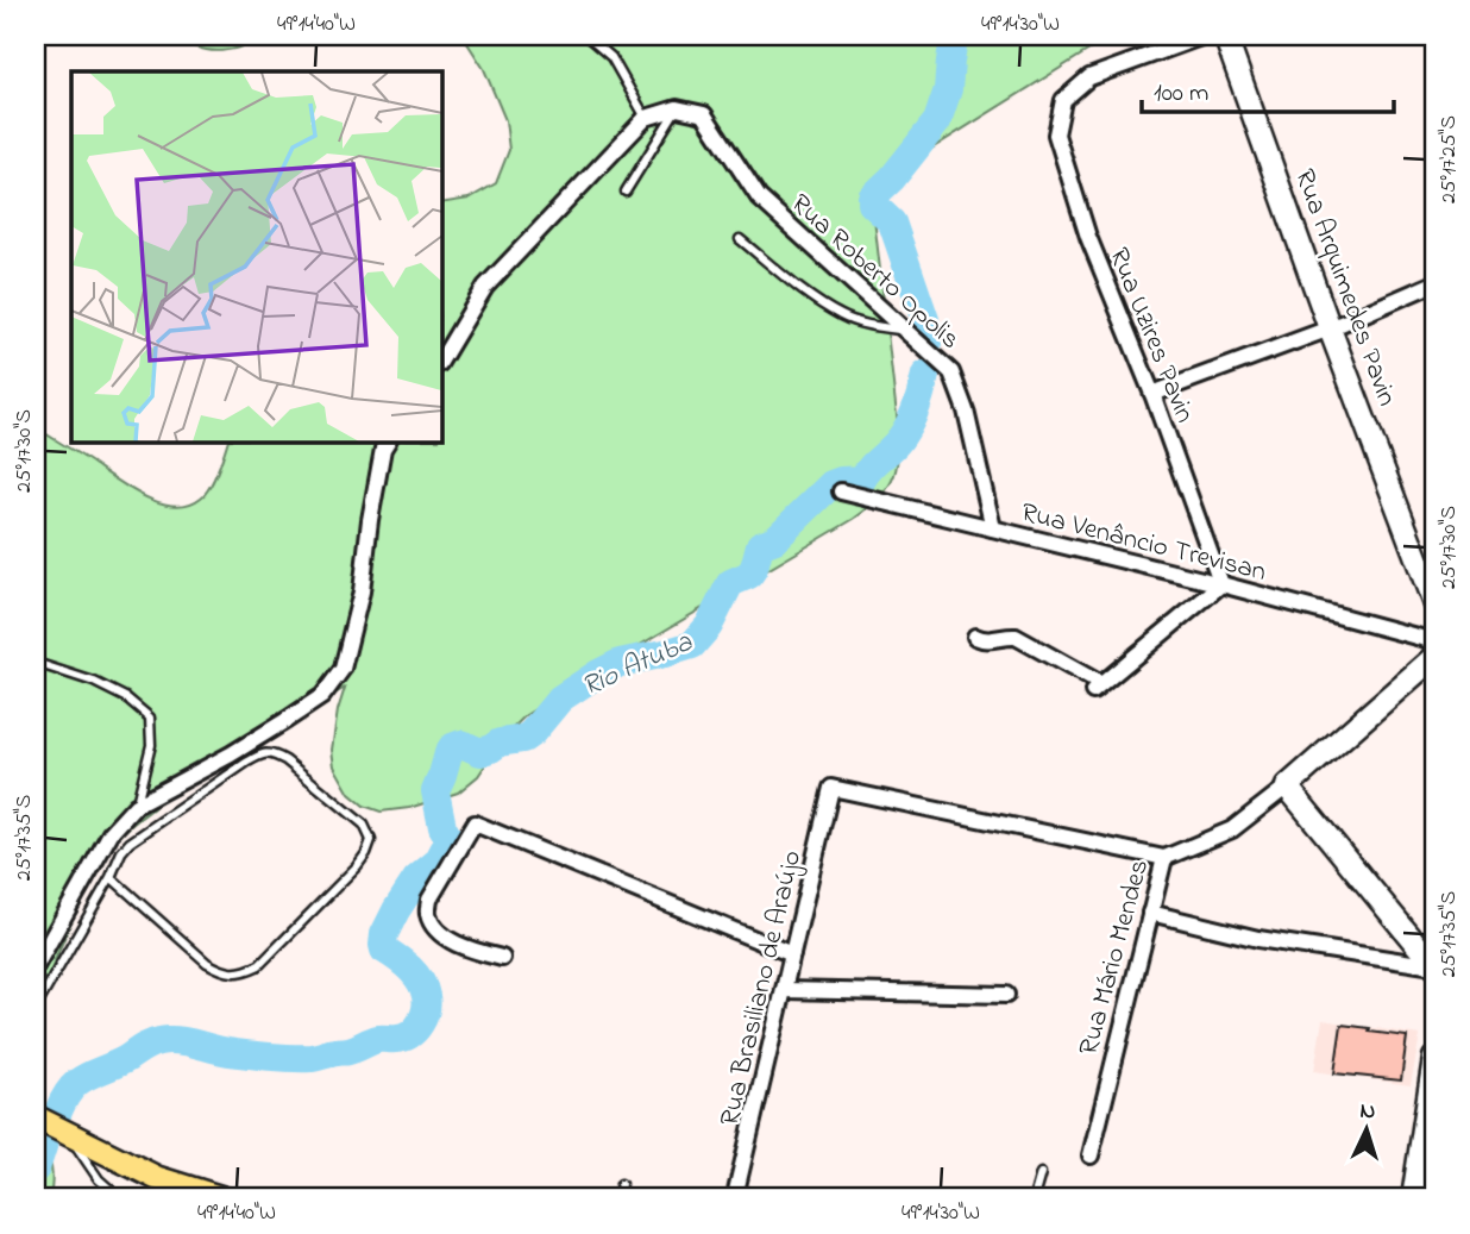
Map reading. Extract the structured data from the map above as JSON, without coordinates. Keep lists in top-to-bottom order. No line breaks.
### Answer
{"streets":{"street":["Rua Roberto Opolis","Rua Arquimedes Pavin","Rua Uzires Pavin","Rua Venâncio Trevisan","Rua Mário Mendes","Rua Brasiliano de Araújo"]},"crossings":[["Rua Roberto Opolis","Rua Venâncio Trevisan"],["Rua Uzires Pavin","Rua Venâncio Trevisan"],["Rua Mário Mendes","Rua Brasiliano de Araújo"]],"water":["Rio Atuba"],"scale_bar":"100 m","north":"top","coordinates":["49°14'40\"W","49°14'30\"W","25°17'25\"S","25°17'30\"S","25°17'35\"S"]}
